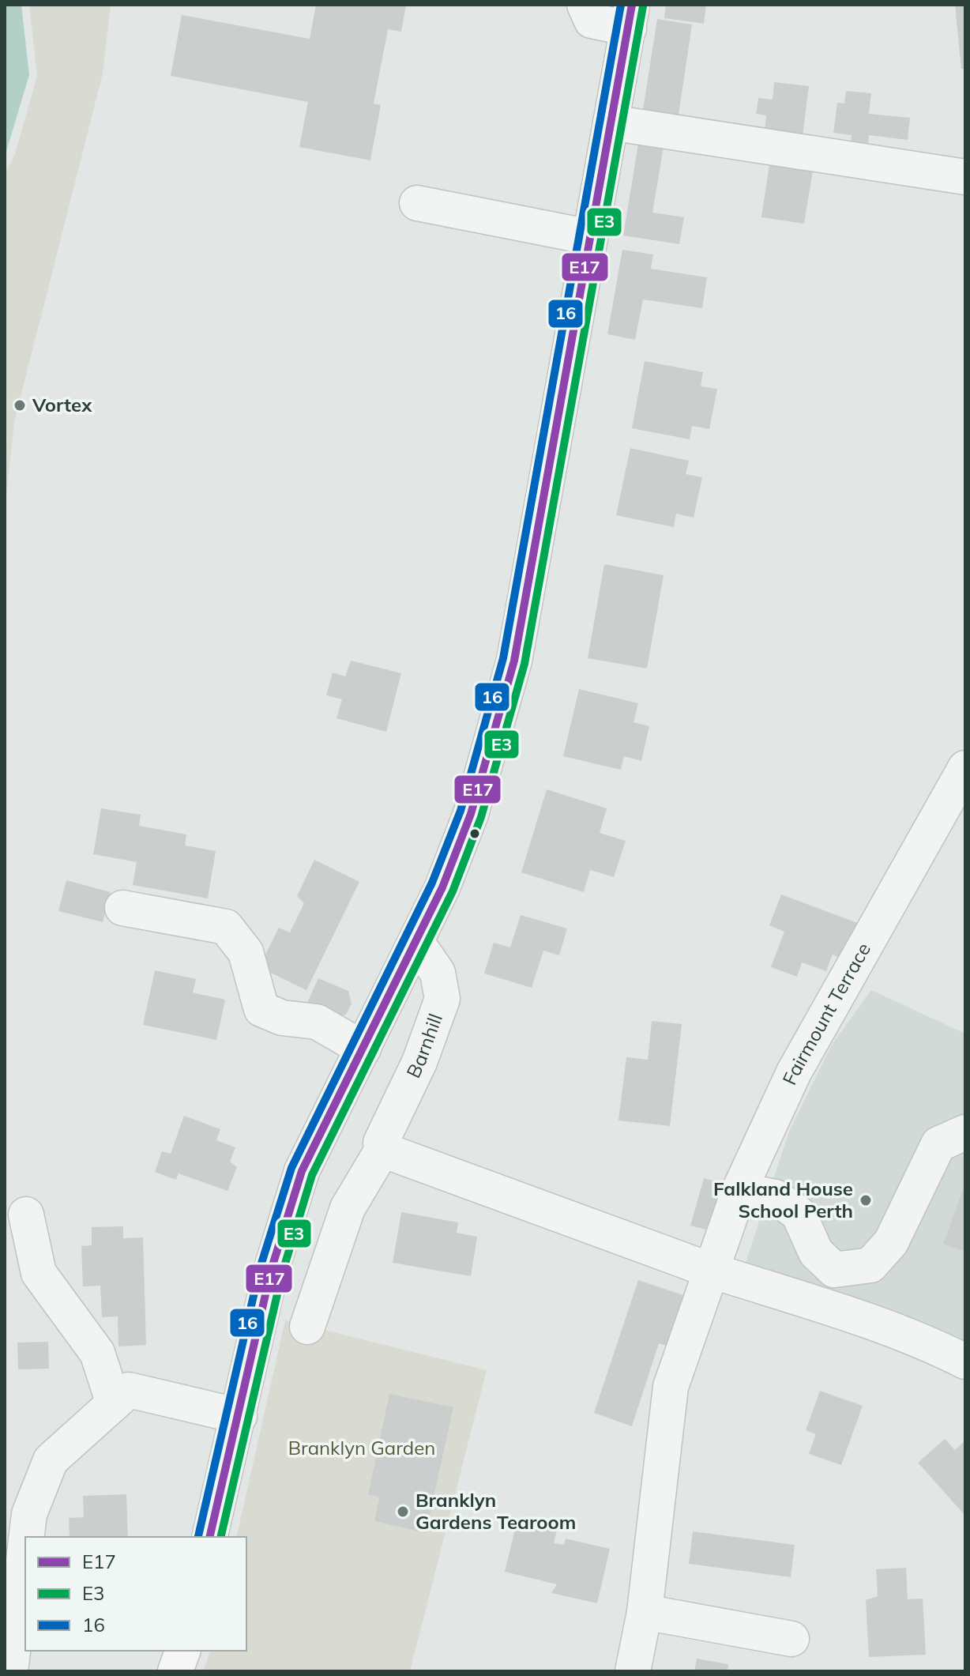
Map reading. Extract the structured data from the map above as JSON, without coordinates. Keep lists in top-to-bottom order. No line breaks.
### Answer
{"streets":{"street":["Fairmount Terrace","Barnhill"]},"parks":["Branklyn Garden"],"places":["Vortex","Falkland House School Perth","Branklyn Gardens Tearoom"],"lines":["transit line E17","transit line 16","transit line E3"],"legend":["E17","E3","16"]}
